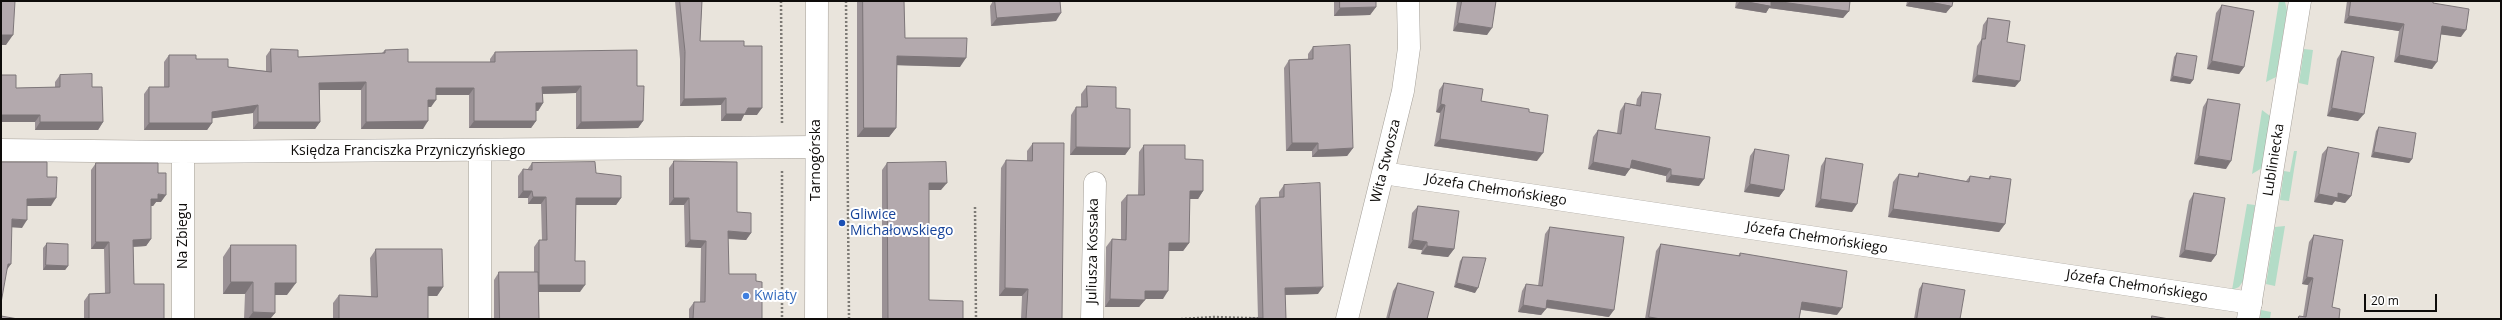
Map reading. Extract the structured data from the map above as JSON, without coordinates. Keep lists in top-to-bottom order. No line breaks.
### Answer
{"streets":{"street":["Księdza Franciszka Przyniczyńskiego","Tarnogórska","Lubliniecka","Wita Stwosza","Józefa Chełmońskiego","Na Zbiegu","Juliusza Kossaka"]},"crossings":[["Księdza Franciszka Przyniczyńskiego","Tarnogórska"],["Księdza Franciszka Przyniczyńskiego","Na Zbiegu"],["Lubliniecka","Józefa Chełmońskiego"],["Wita Stwosza","Józefa Chełmońskiego"]],"places":["Gliwice Michałowskiego","Kwiaty"],"scale_bar":"20 m"}
